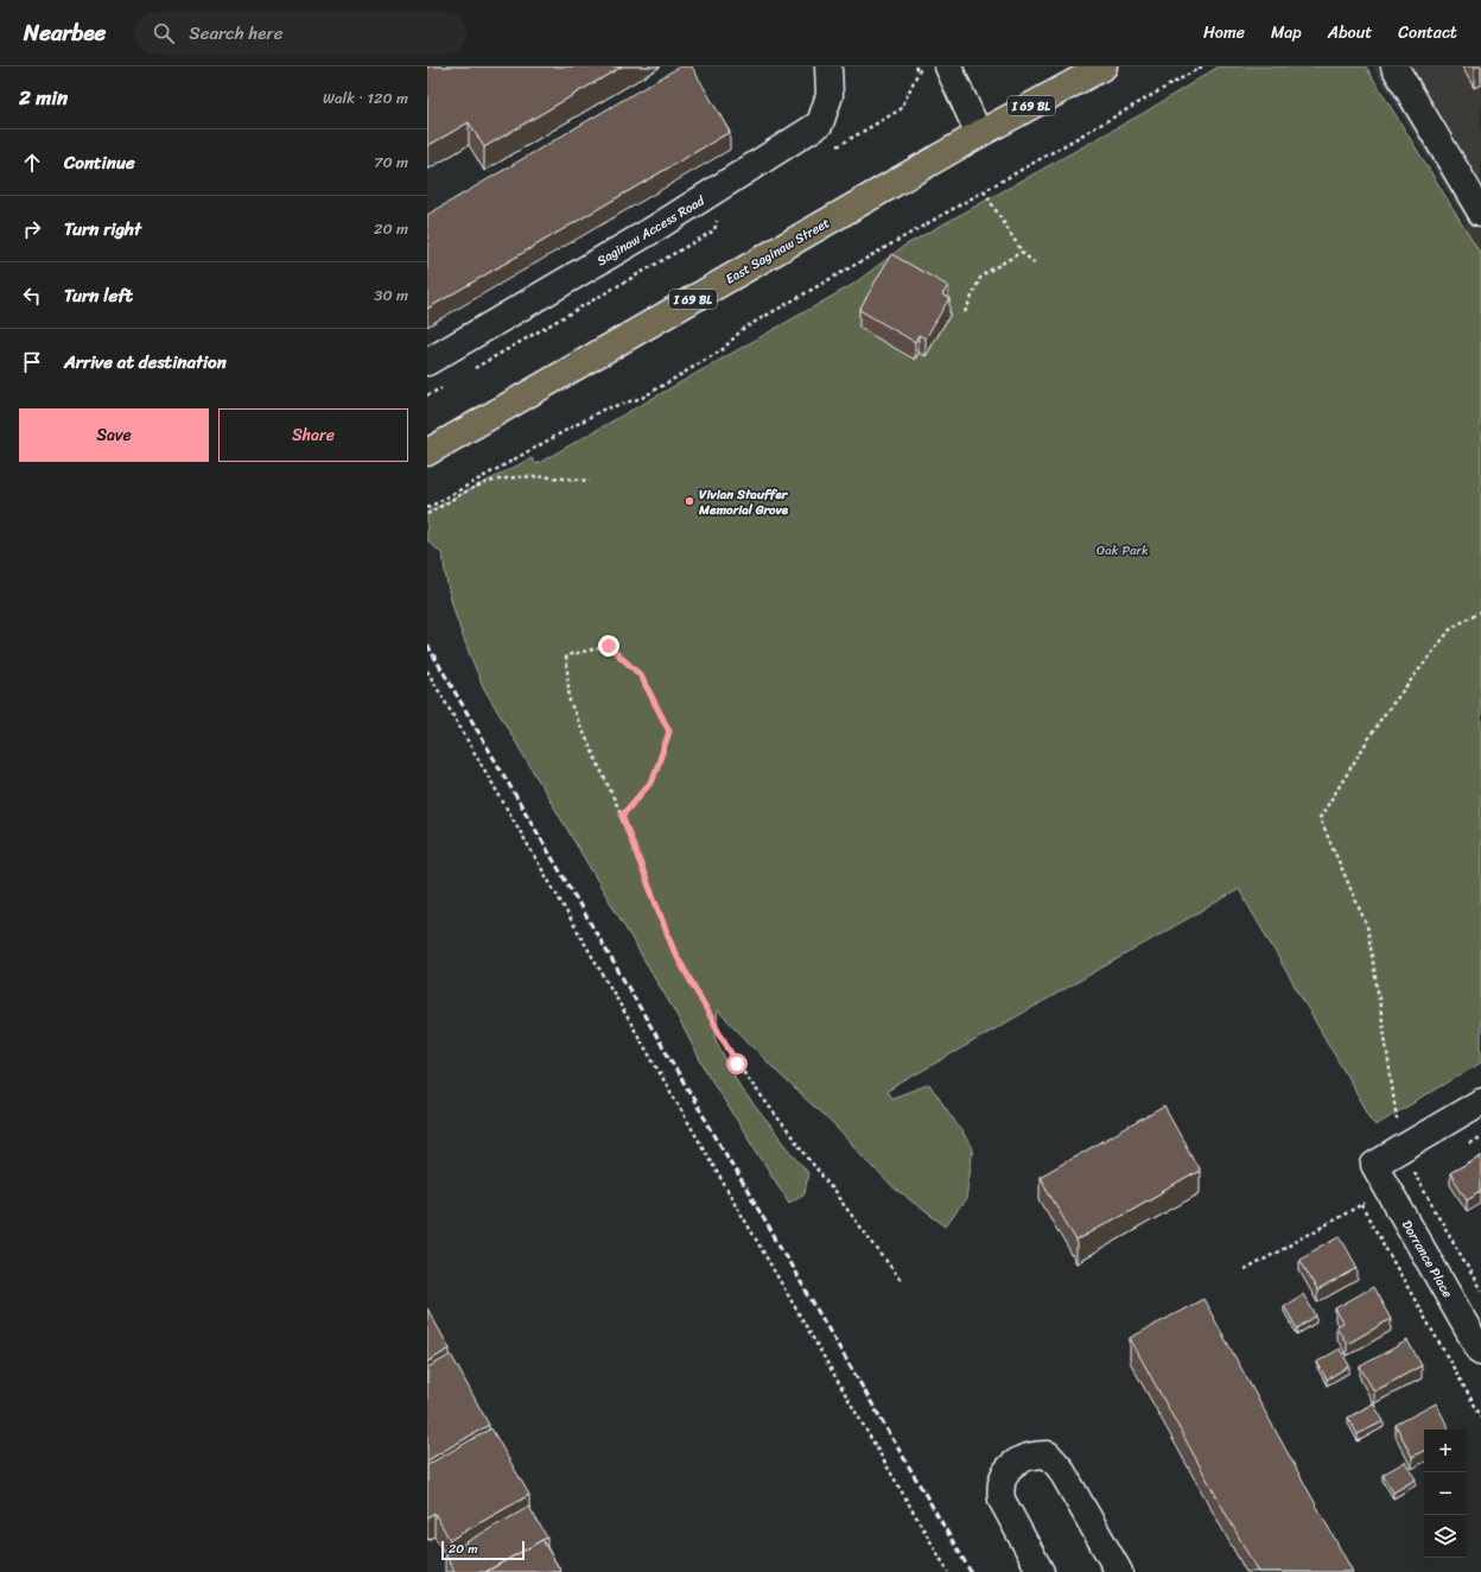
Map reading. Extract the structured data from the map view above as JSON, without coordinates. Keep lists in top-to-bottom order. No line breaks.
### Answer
{"streets":{"main road":["I 69 BL","East Saginaw Street"],"street":["Saginaw Access Road","Dorrance Place"]},"parks":["Oak Park"],"places":["Vivian Stauffer Memorial Grove"],"scale_bar":"20 m","page":{"header":"Nearbee","search":"Search here","nav":["Home","Map","About","Contact"],"heading":["2 min","Walk · 120 m"],"list":[["Continue","70 m"],["Turn right","20 m"],["Turn left","30 m"],"Arrive at destination"],"buttons":["Save","Share"],"map_buttons":["+","−"],"scale":"20 m"}}
